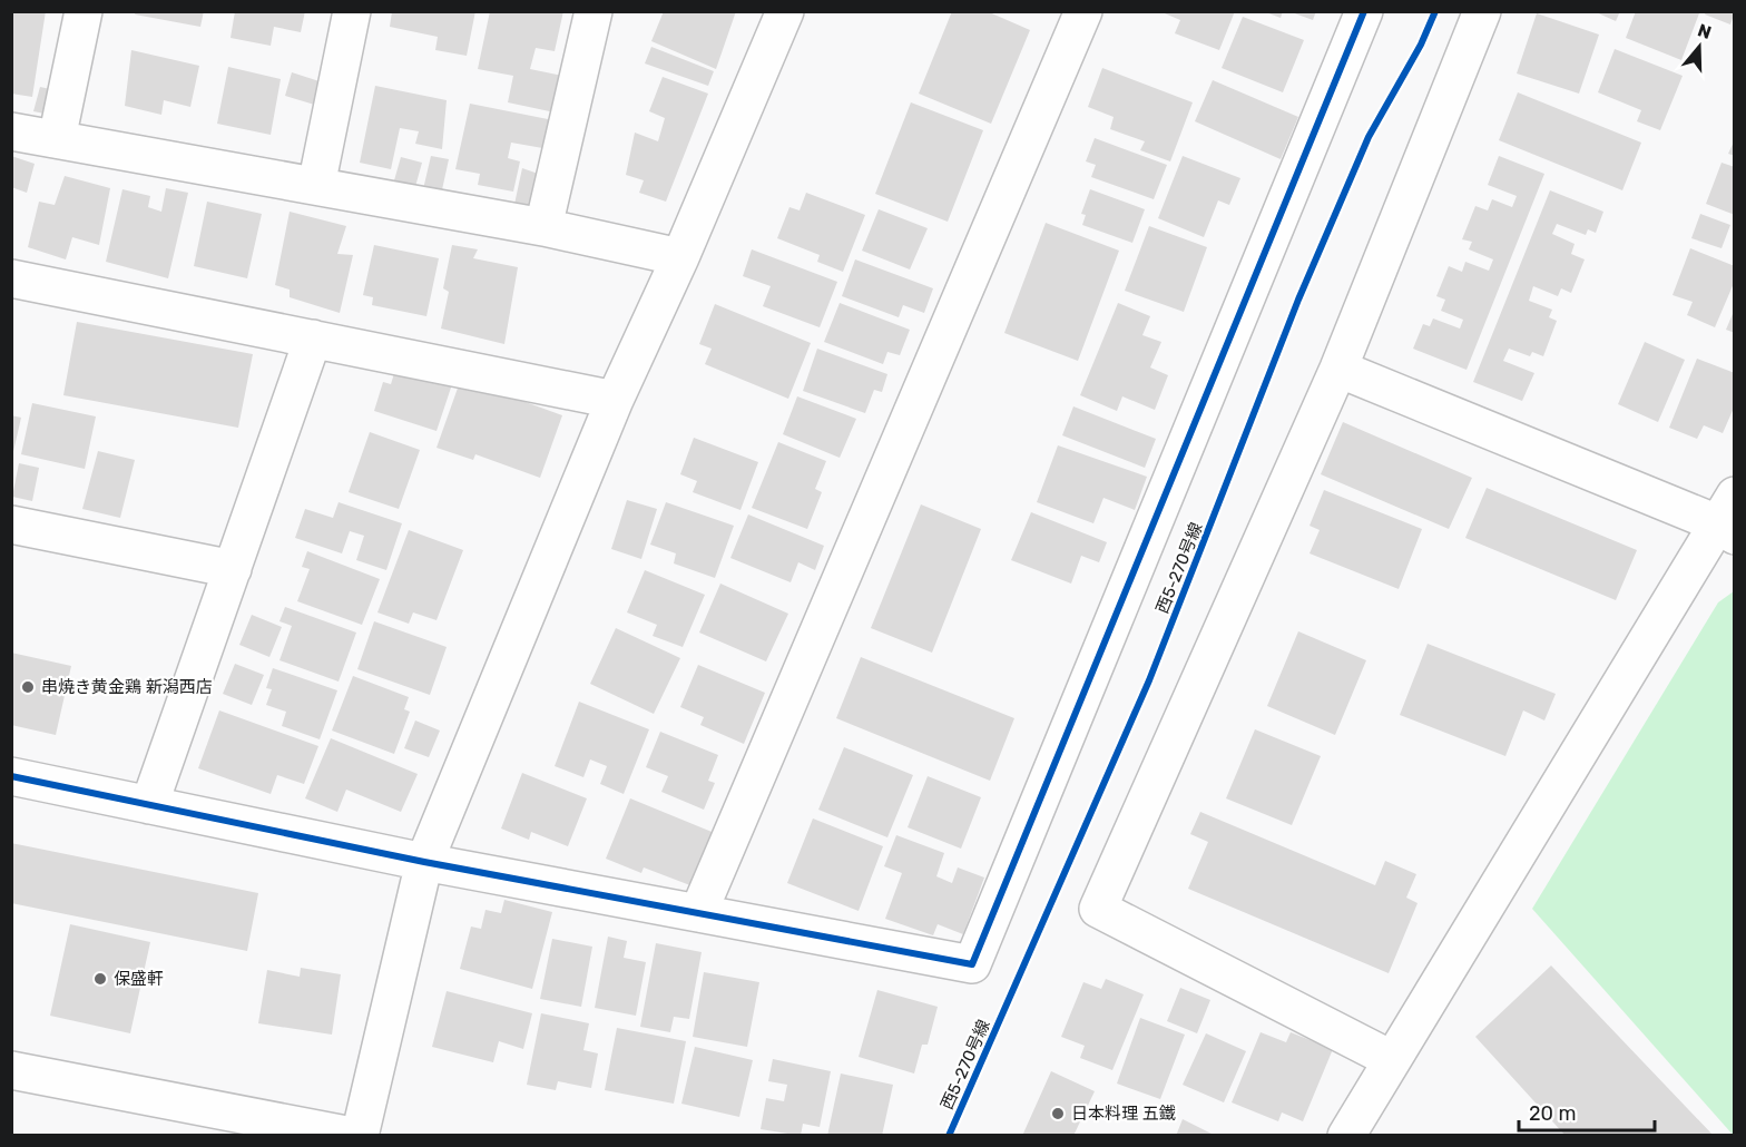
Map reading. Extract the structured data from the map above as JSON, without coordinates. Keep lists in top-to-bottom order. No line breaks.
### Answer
{"streets":{"cycle path":["西5-270号線"]},"places":["串焼き黄金鶏 新潟西店","保盛軒","日本料理 五鐵"],"scale_bar":"20 m","north":"top"}
